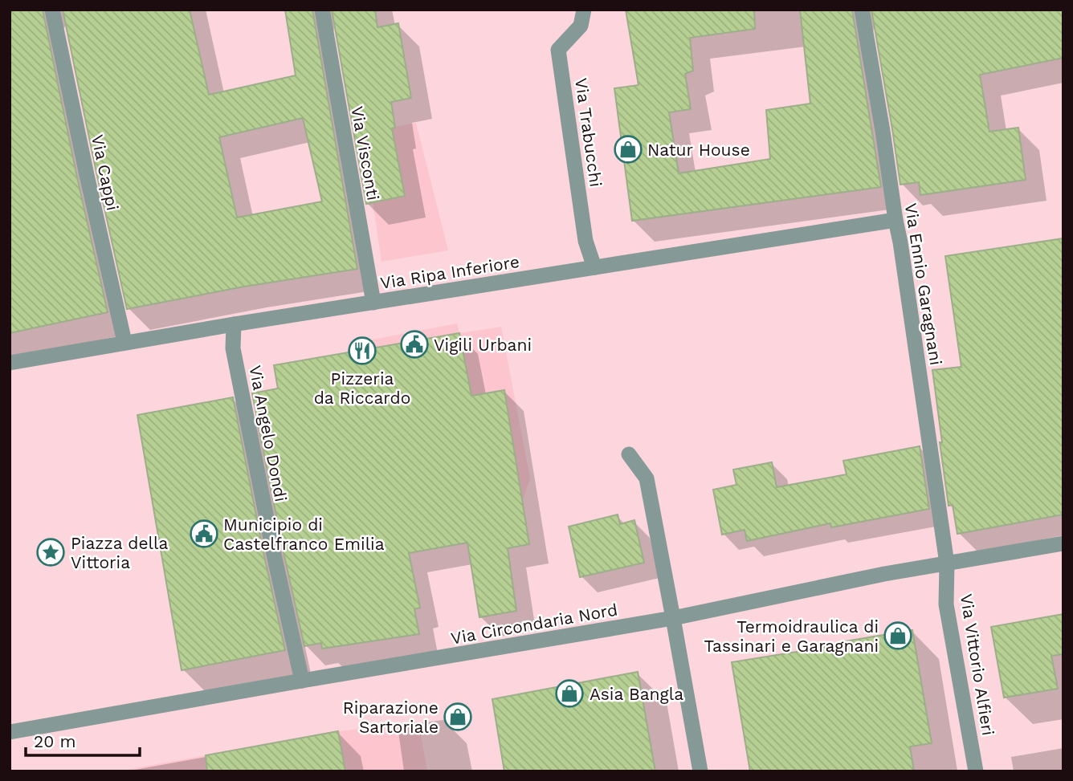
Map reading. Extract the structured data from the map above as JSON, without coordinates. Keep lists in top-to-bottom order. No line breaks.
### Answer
{"streets":{"street":["Via Trabucchi","Via Visconti","Via Cappi","Via Ripa Inferiore","Via Ennio Garagnani","Via Angelo Dondi","Via Circondaria Nord","Via Vittorio Alfieri"]},"crossings":[["Via Trabucchi","Via Ripa Inferiore"],["Via Visconti","Via Ripa Inferiore"],["Via Cappi","Via Ripa Inferiore"],["Via Ripa Inferiore","Via Ennio Garagnani"],["Via Ripa Inferiore","Via Angelo Dondi"],["Via Ennio Garagnani","Via Circondaria Nord"],["Via Ennio Garagnani","Via Vittorio Alfieri"],["Via Angelo Dondi","Via Circondaria Nord"],["Via Circondaria Nord","Via Vittorio Alfieri"]],"places":{"shop":["Natur House","Termoidraulica di Tassinari e Garagnani","Asia Bangla","Riparazione Sartoriale"],"public building":["Vigili Urbani","Municipio di Castelfranco Emilia"],"restaurant":["Pizzeria da Riccardo"],"place":["Piazza della Vittoria"]},"scale_bar":"20 m"}
